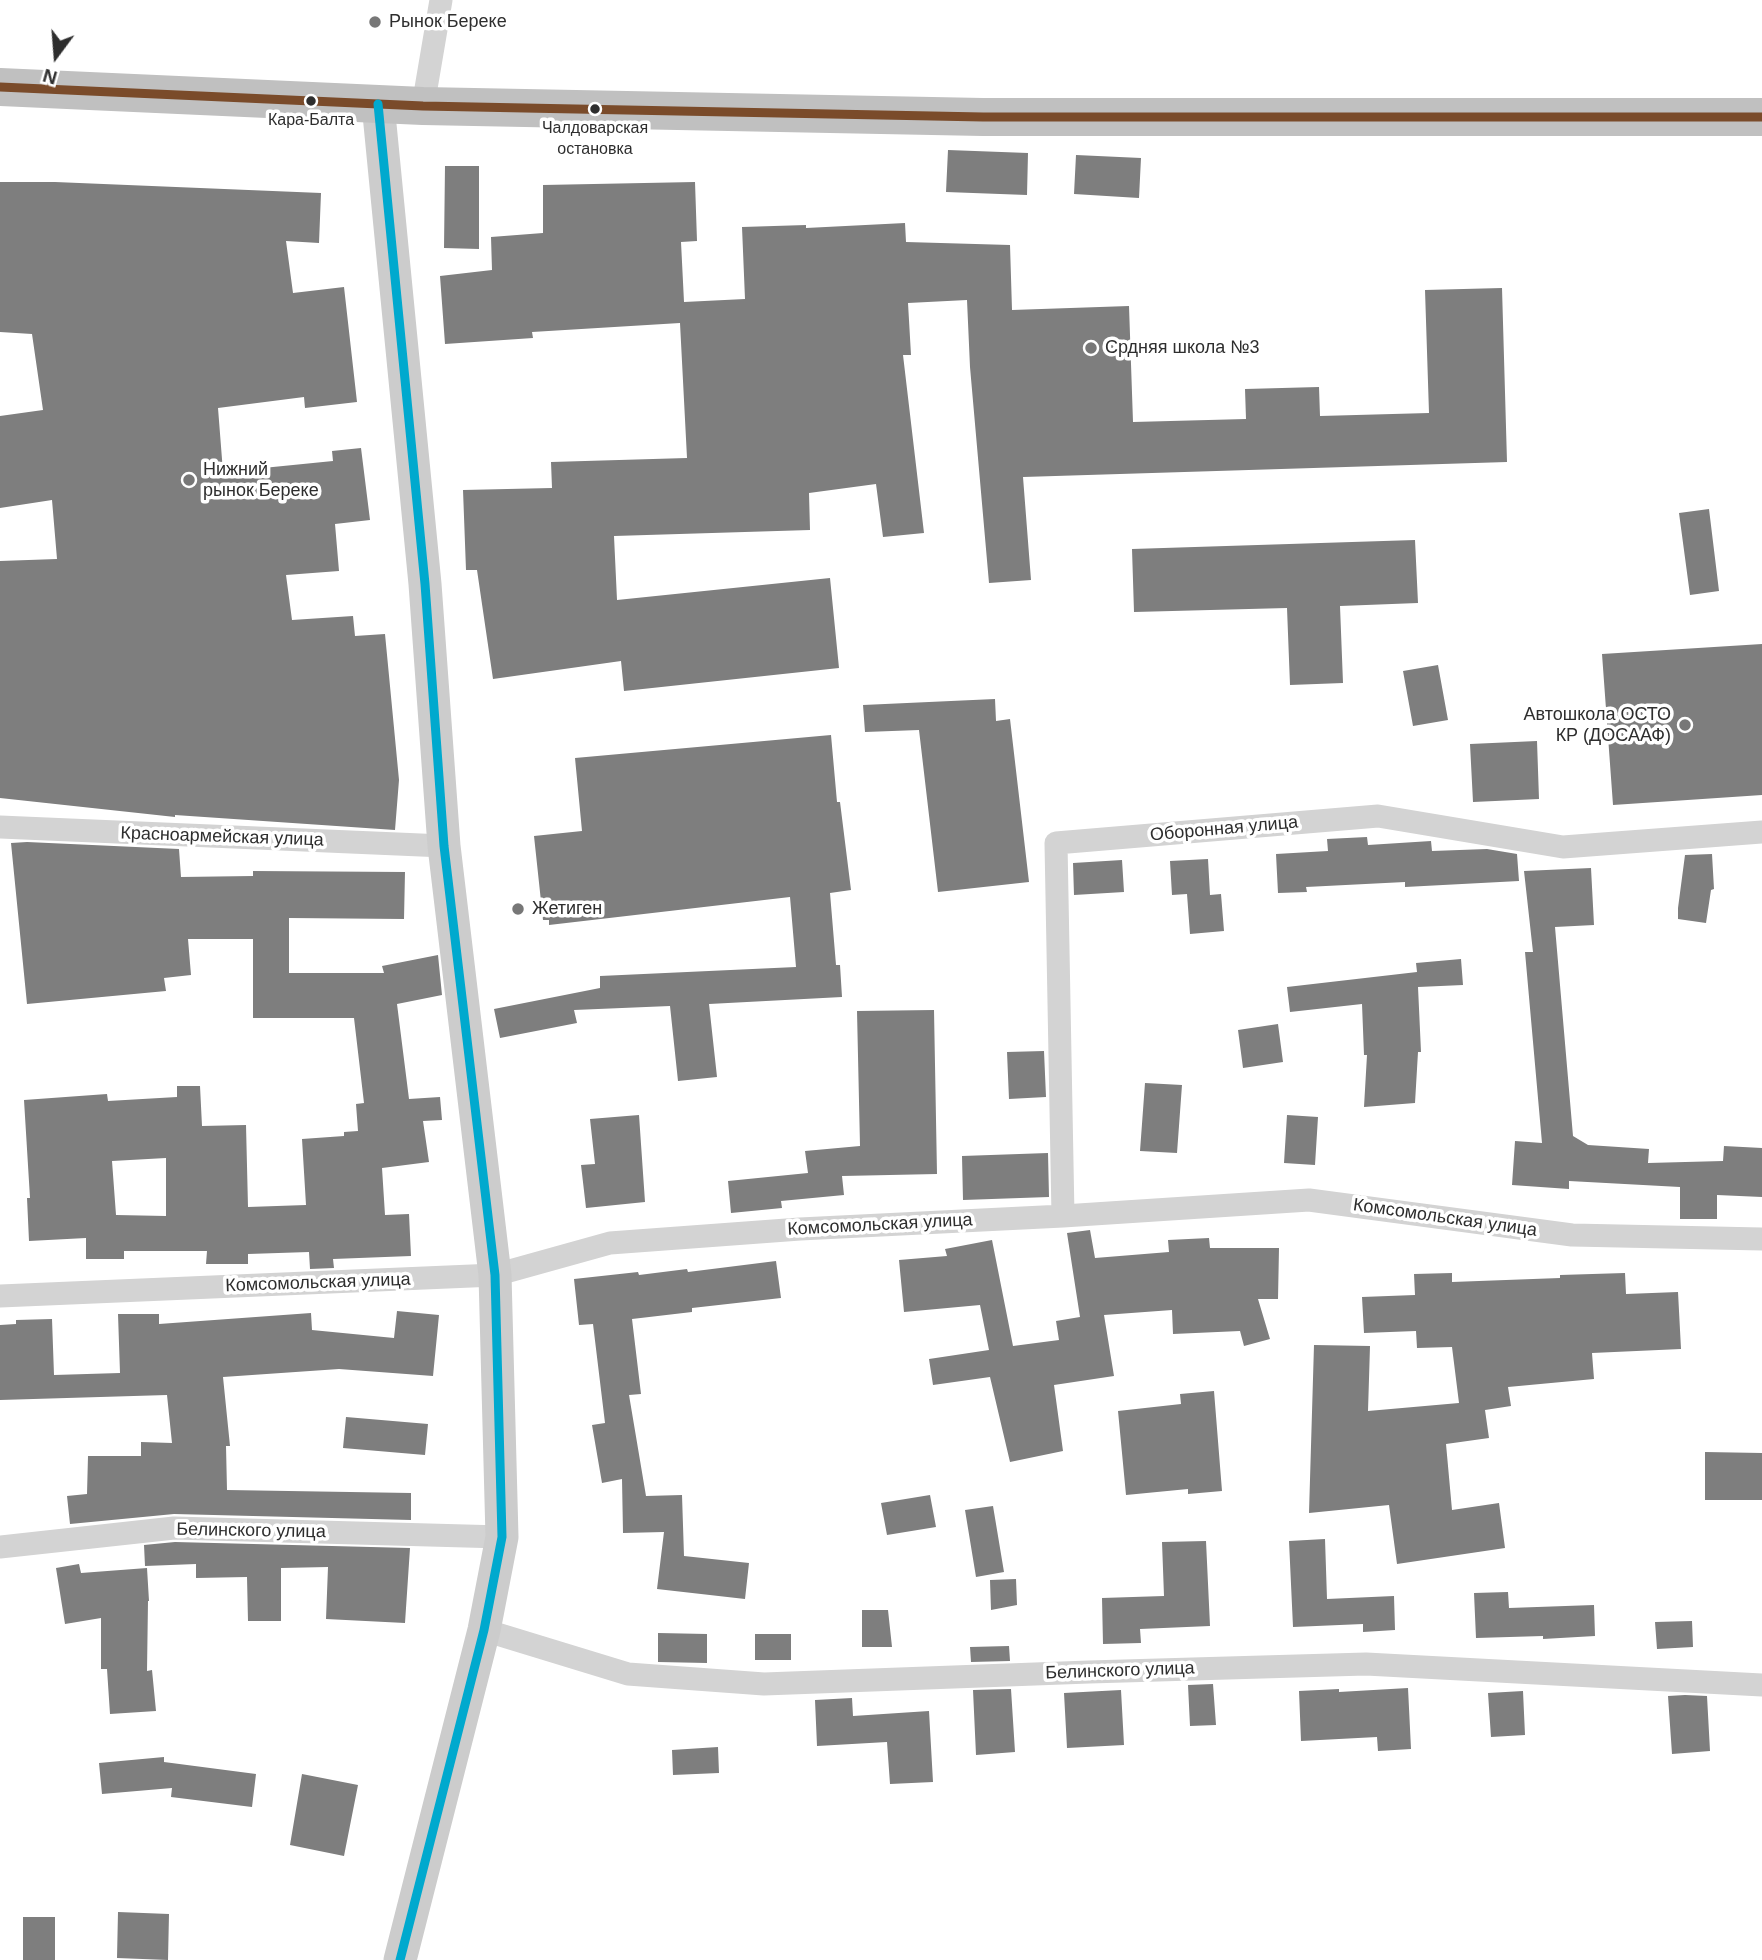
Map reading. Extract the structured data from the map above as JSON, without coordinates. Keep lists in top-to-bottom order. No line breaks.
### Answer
{"streets":{"street":["Оборонная улица","Красноармейская улица","Комсомольская улица","Белинского улица"]},"crossings":[["Оборонная улица","Комсомольская улица"]],"places":["Рынок Береке","Кара-Балта","Чалдоварская остановка","Срдняя школа №3","Нижний рынок Береке","Автошкола ОСТО КР (ДОСААФ)","Жетиген"],"north":"bottom"}
